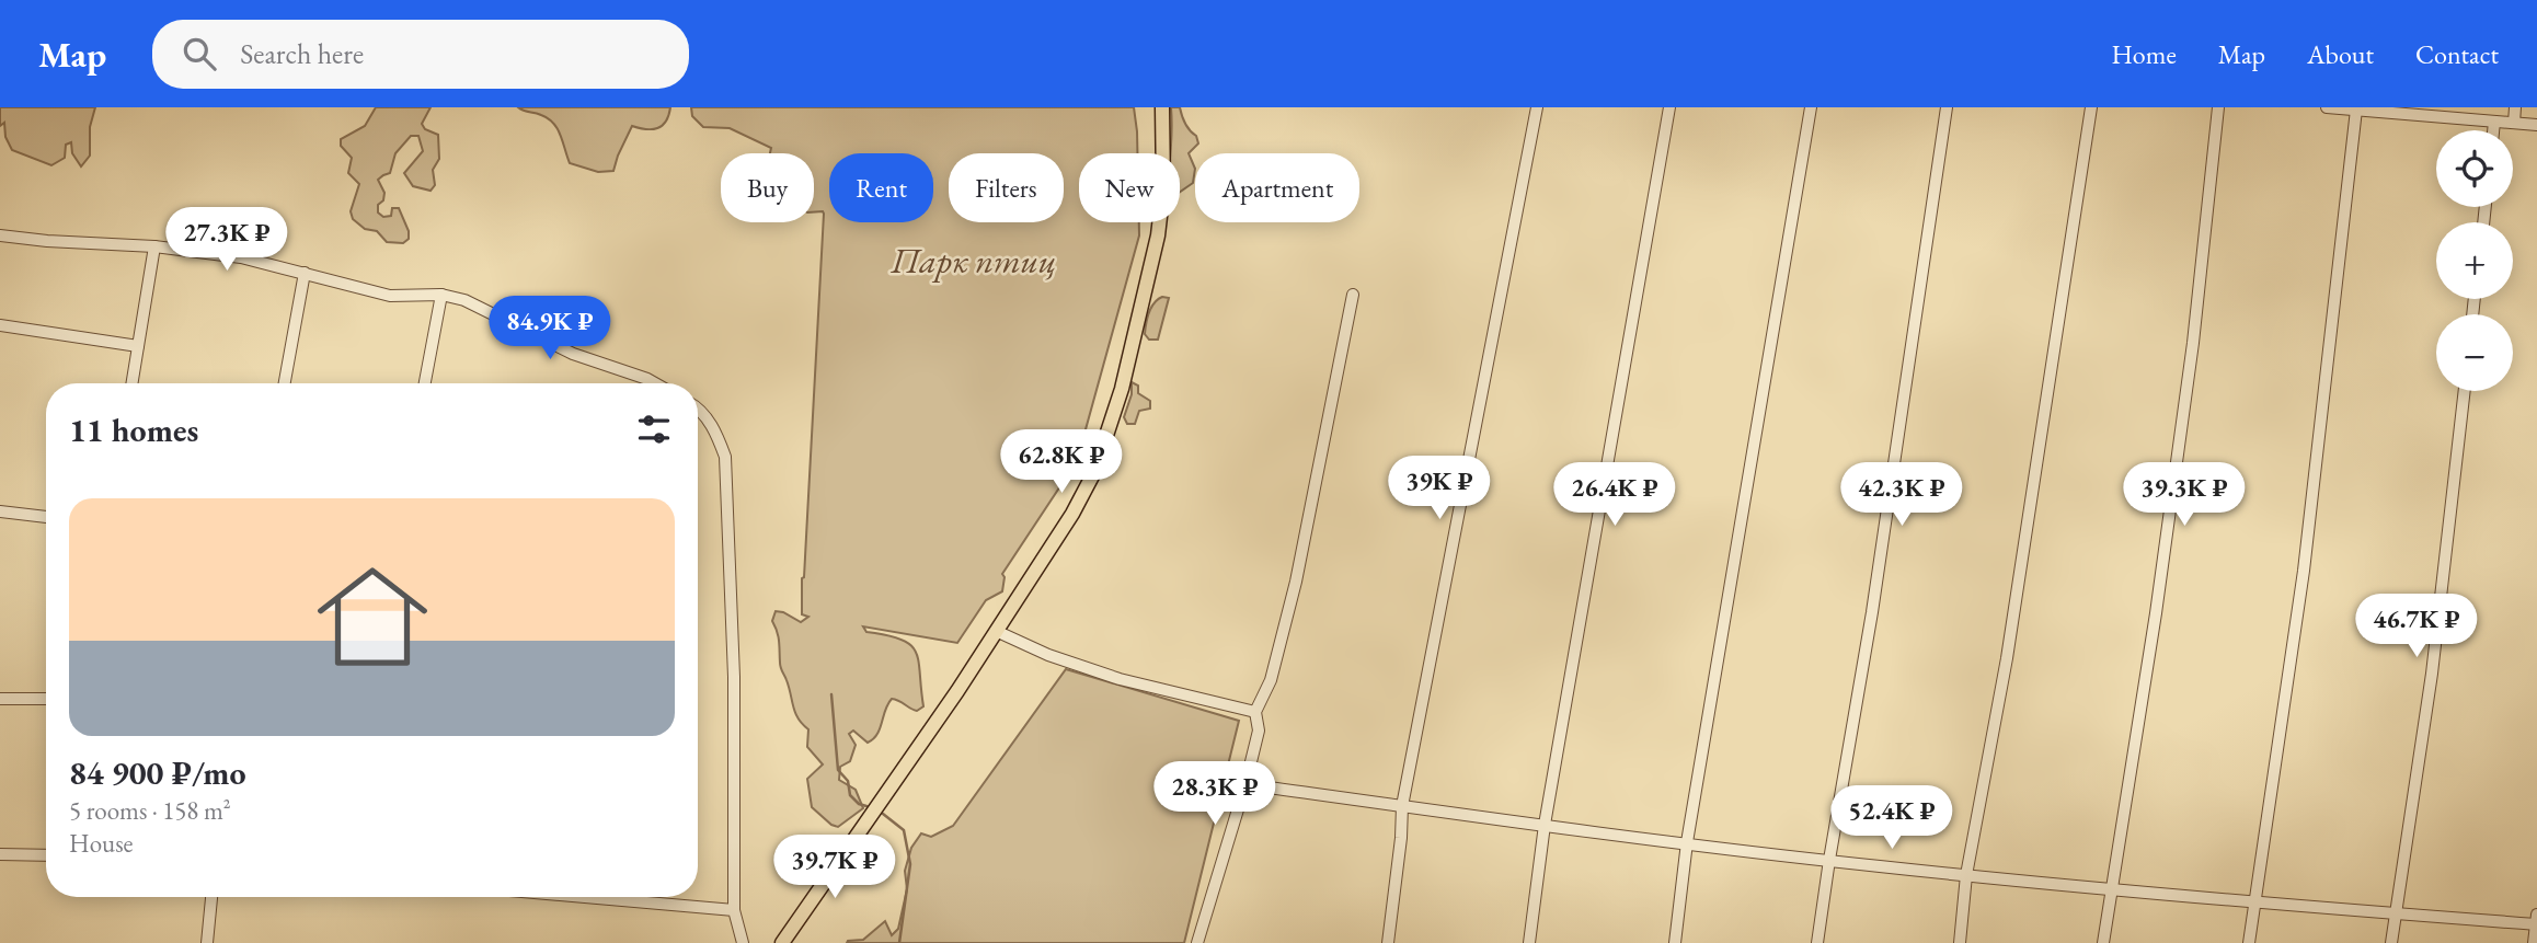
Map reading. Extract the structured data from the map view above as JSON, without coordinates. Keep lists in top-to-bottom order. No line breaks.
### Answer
{"parks":["Парк птиц"],"page":{"header":"Map","search":"Search here","nav":["Home","Map","About","Contact"],"map_buttons":["+","−"],"chip":["Buy","Rent","Filters","New","Apartment"],"price":["27.3K ₽","84.9K ₽","62.8K ₽","39K ₽","26.4K ₽","42.3K ₽","39.3K ₽","46.7K ₽","28.3K ₽","52.4K ₽","39.7K ₽"],"heading":"11 homes","list":[{"name":"84 900 ₽/mo","note":"5 rooms · 158 m² · House"}]}}
